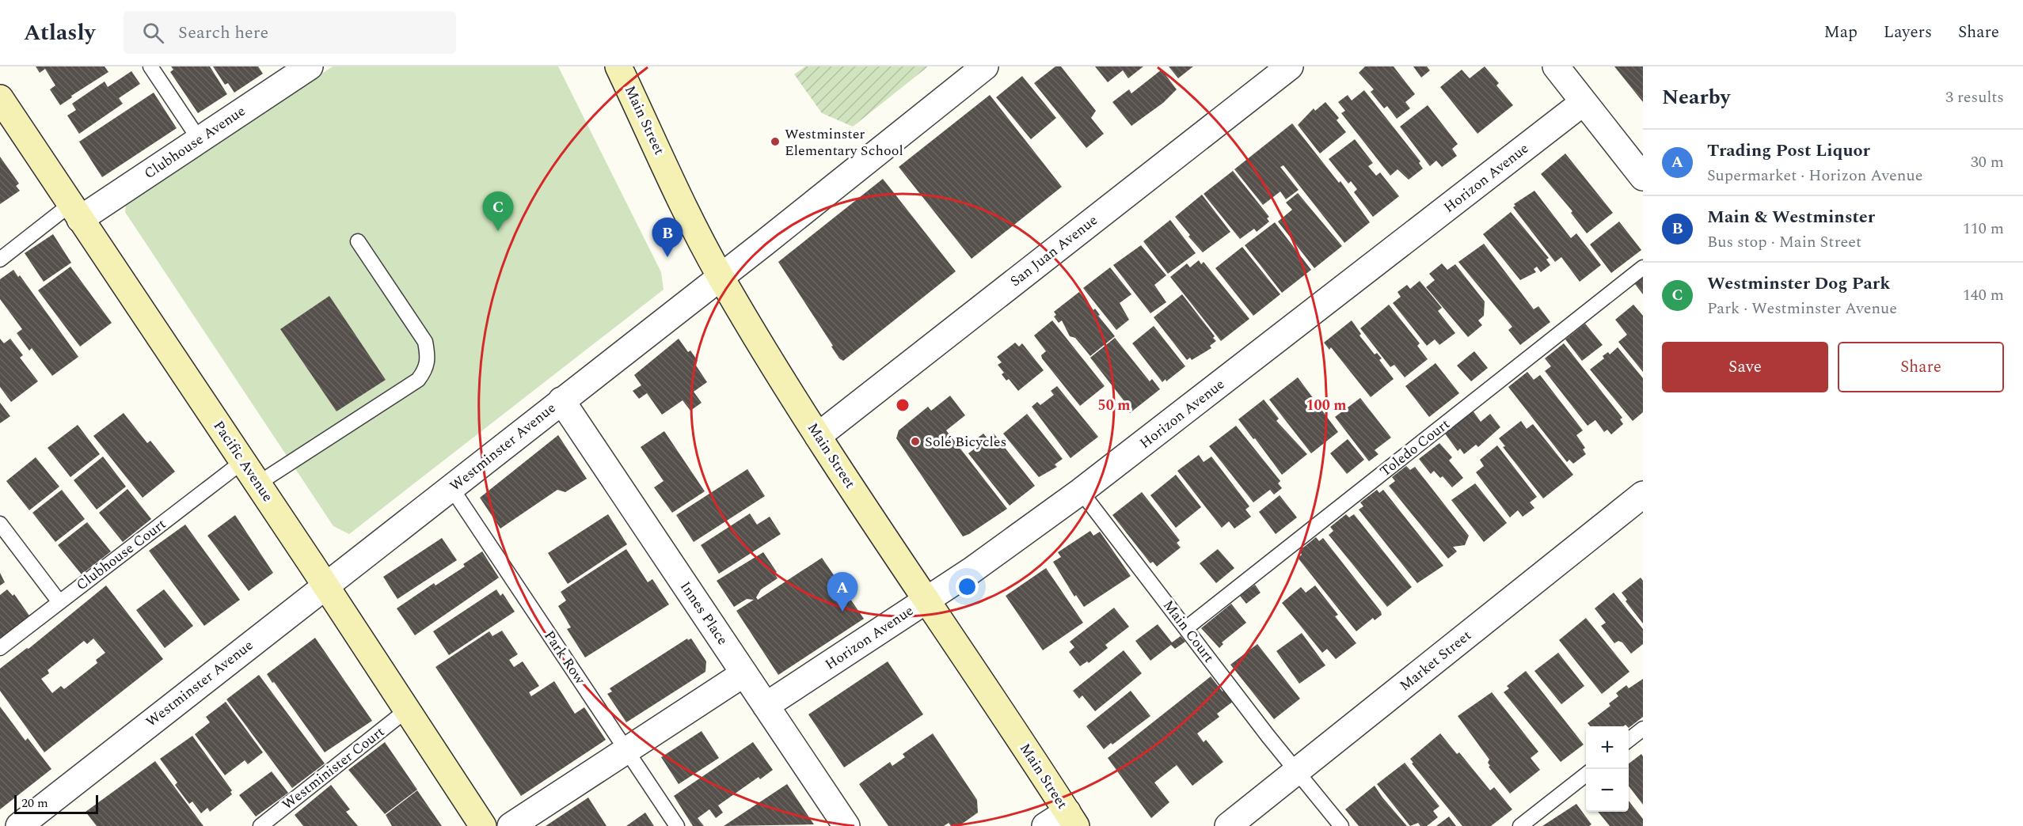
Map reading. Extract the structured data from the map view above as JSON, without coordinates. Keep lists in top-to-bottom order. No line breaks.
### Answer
{"streets":{"street":["Main Street","Clubhouse Avenue","Horizon Avenue","San Juan Avenue","Westminster Avenue","Pacific Avenue","Innes Place","Market Street"],"lane":["Toledo Court","Clubhouse Court","Main Court","Park Row","Westminister Court"]},"crossings":[["Main Street","Horizon Avenue"],["Main Street","San Juan Avenue"],["Main Street","Westminster Avenue"],["Clubhouse Avenue","Pacific Avenue"],["Horizon Avenue","Innes Place"],["Horizon Avenue","Main Court"],["Westminster Avenue","Pacific Avenue"],["Westminster Avenue","Innes Place"],["Westminster Avenue","Park Row"],["Toledo Court","Main Court"],["Pacific Avenue","Clubhouse Court"],["Pacific Avenue","Westminister Court"],["Main Court","Market Street"]],"places":["Westminster Elementary School","Solé Bicycles"],"scale_bar":"20 m","page":{"header":"Atlasly","search":"Search here","nav":["Map","Layers","Share"],"heading":["Nearby","3 results"],"list":[{"mark":"A","name":"Trading Post Liquor","note":"Supermarket · Horizon Avenue","value":"30 m"},{"mark":"B","name":"Main & Westminster","note":"Bus stop · Main Street","value":"110 m"},{"mark":"C","name":"Westminster Dog Park","note":"Park · Westminster Avenue","value":"140 m"}],"pins":["C","B","A"],"buttons":["Save","Share"],"map_buttons":["+","−"],"scale":"20 m"},"rings":["50 m","100 m"]}
